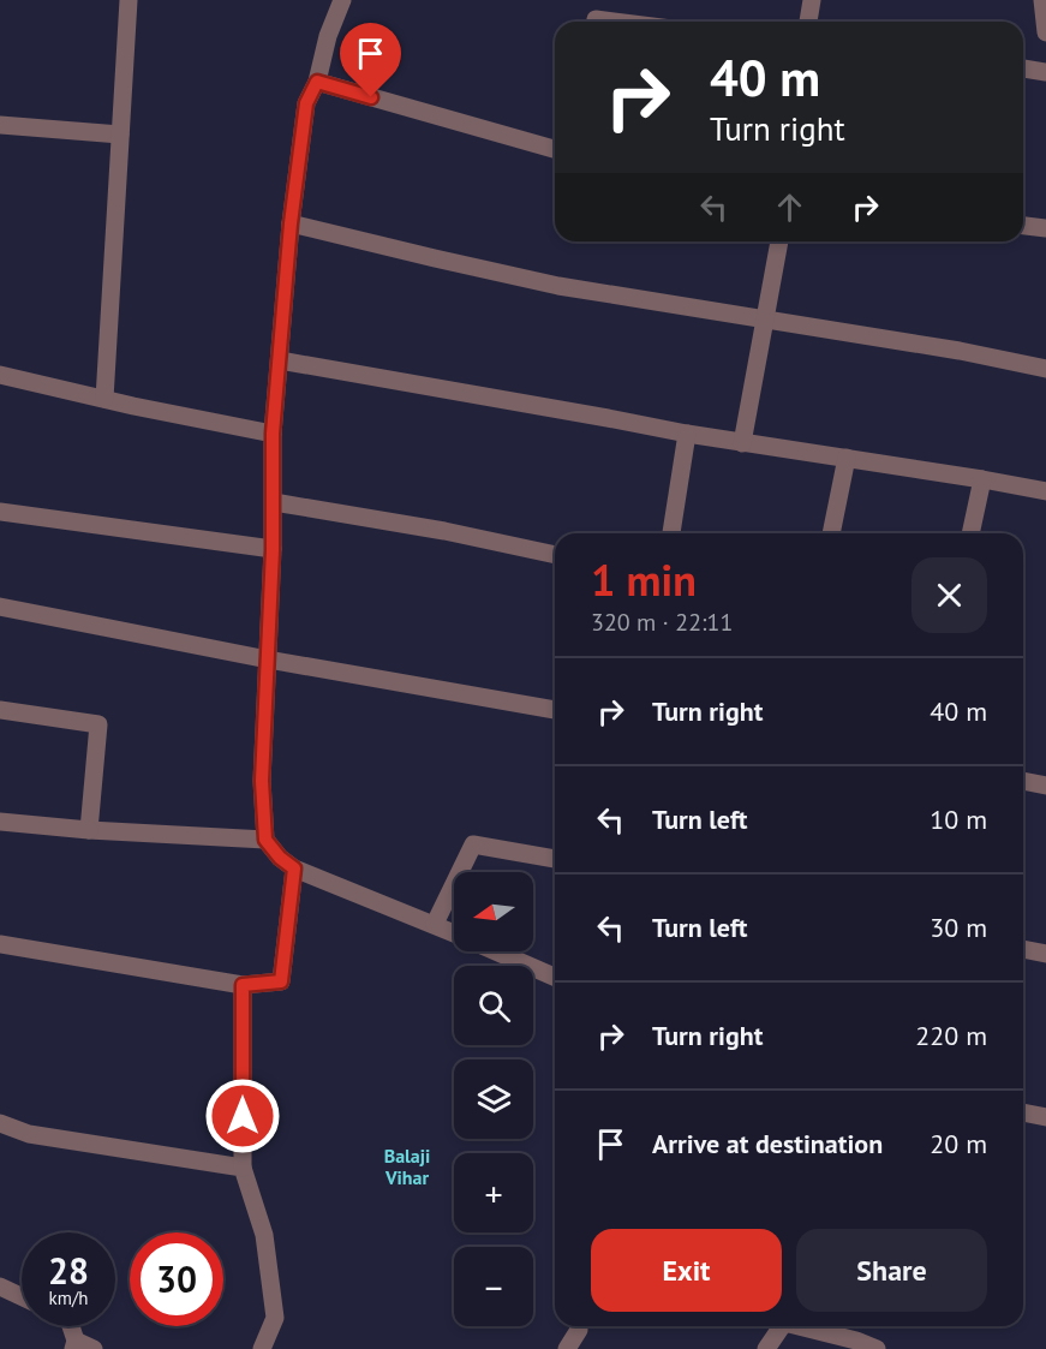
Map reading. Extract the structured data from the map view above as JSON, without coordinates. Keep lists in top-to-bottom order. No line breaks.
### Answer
{"districts":["Balaji Vihar"],"north":"left","page":{"turn":["40 m","Turn right"],"heading":["1 min","320 m · 22:11"],"list":[{"name":"Turn right","value":"40 m"},{"name":"Turn left","value":"10 m"},{"name":"Turn left","value":"30 m"},{"name":"Turn right","value":"220 m"},{"name":"Arrive at destination","value":"20 m"}],"map_buttons":["+","−"],"buttons":["Exit","Share"],"speed":"28 km/h","limit":"30"}}
